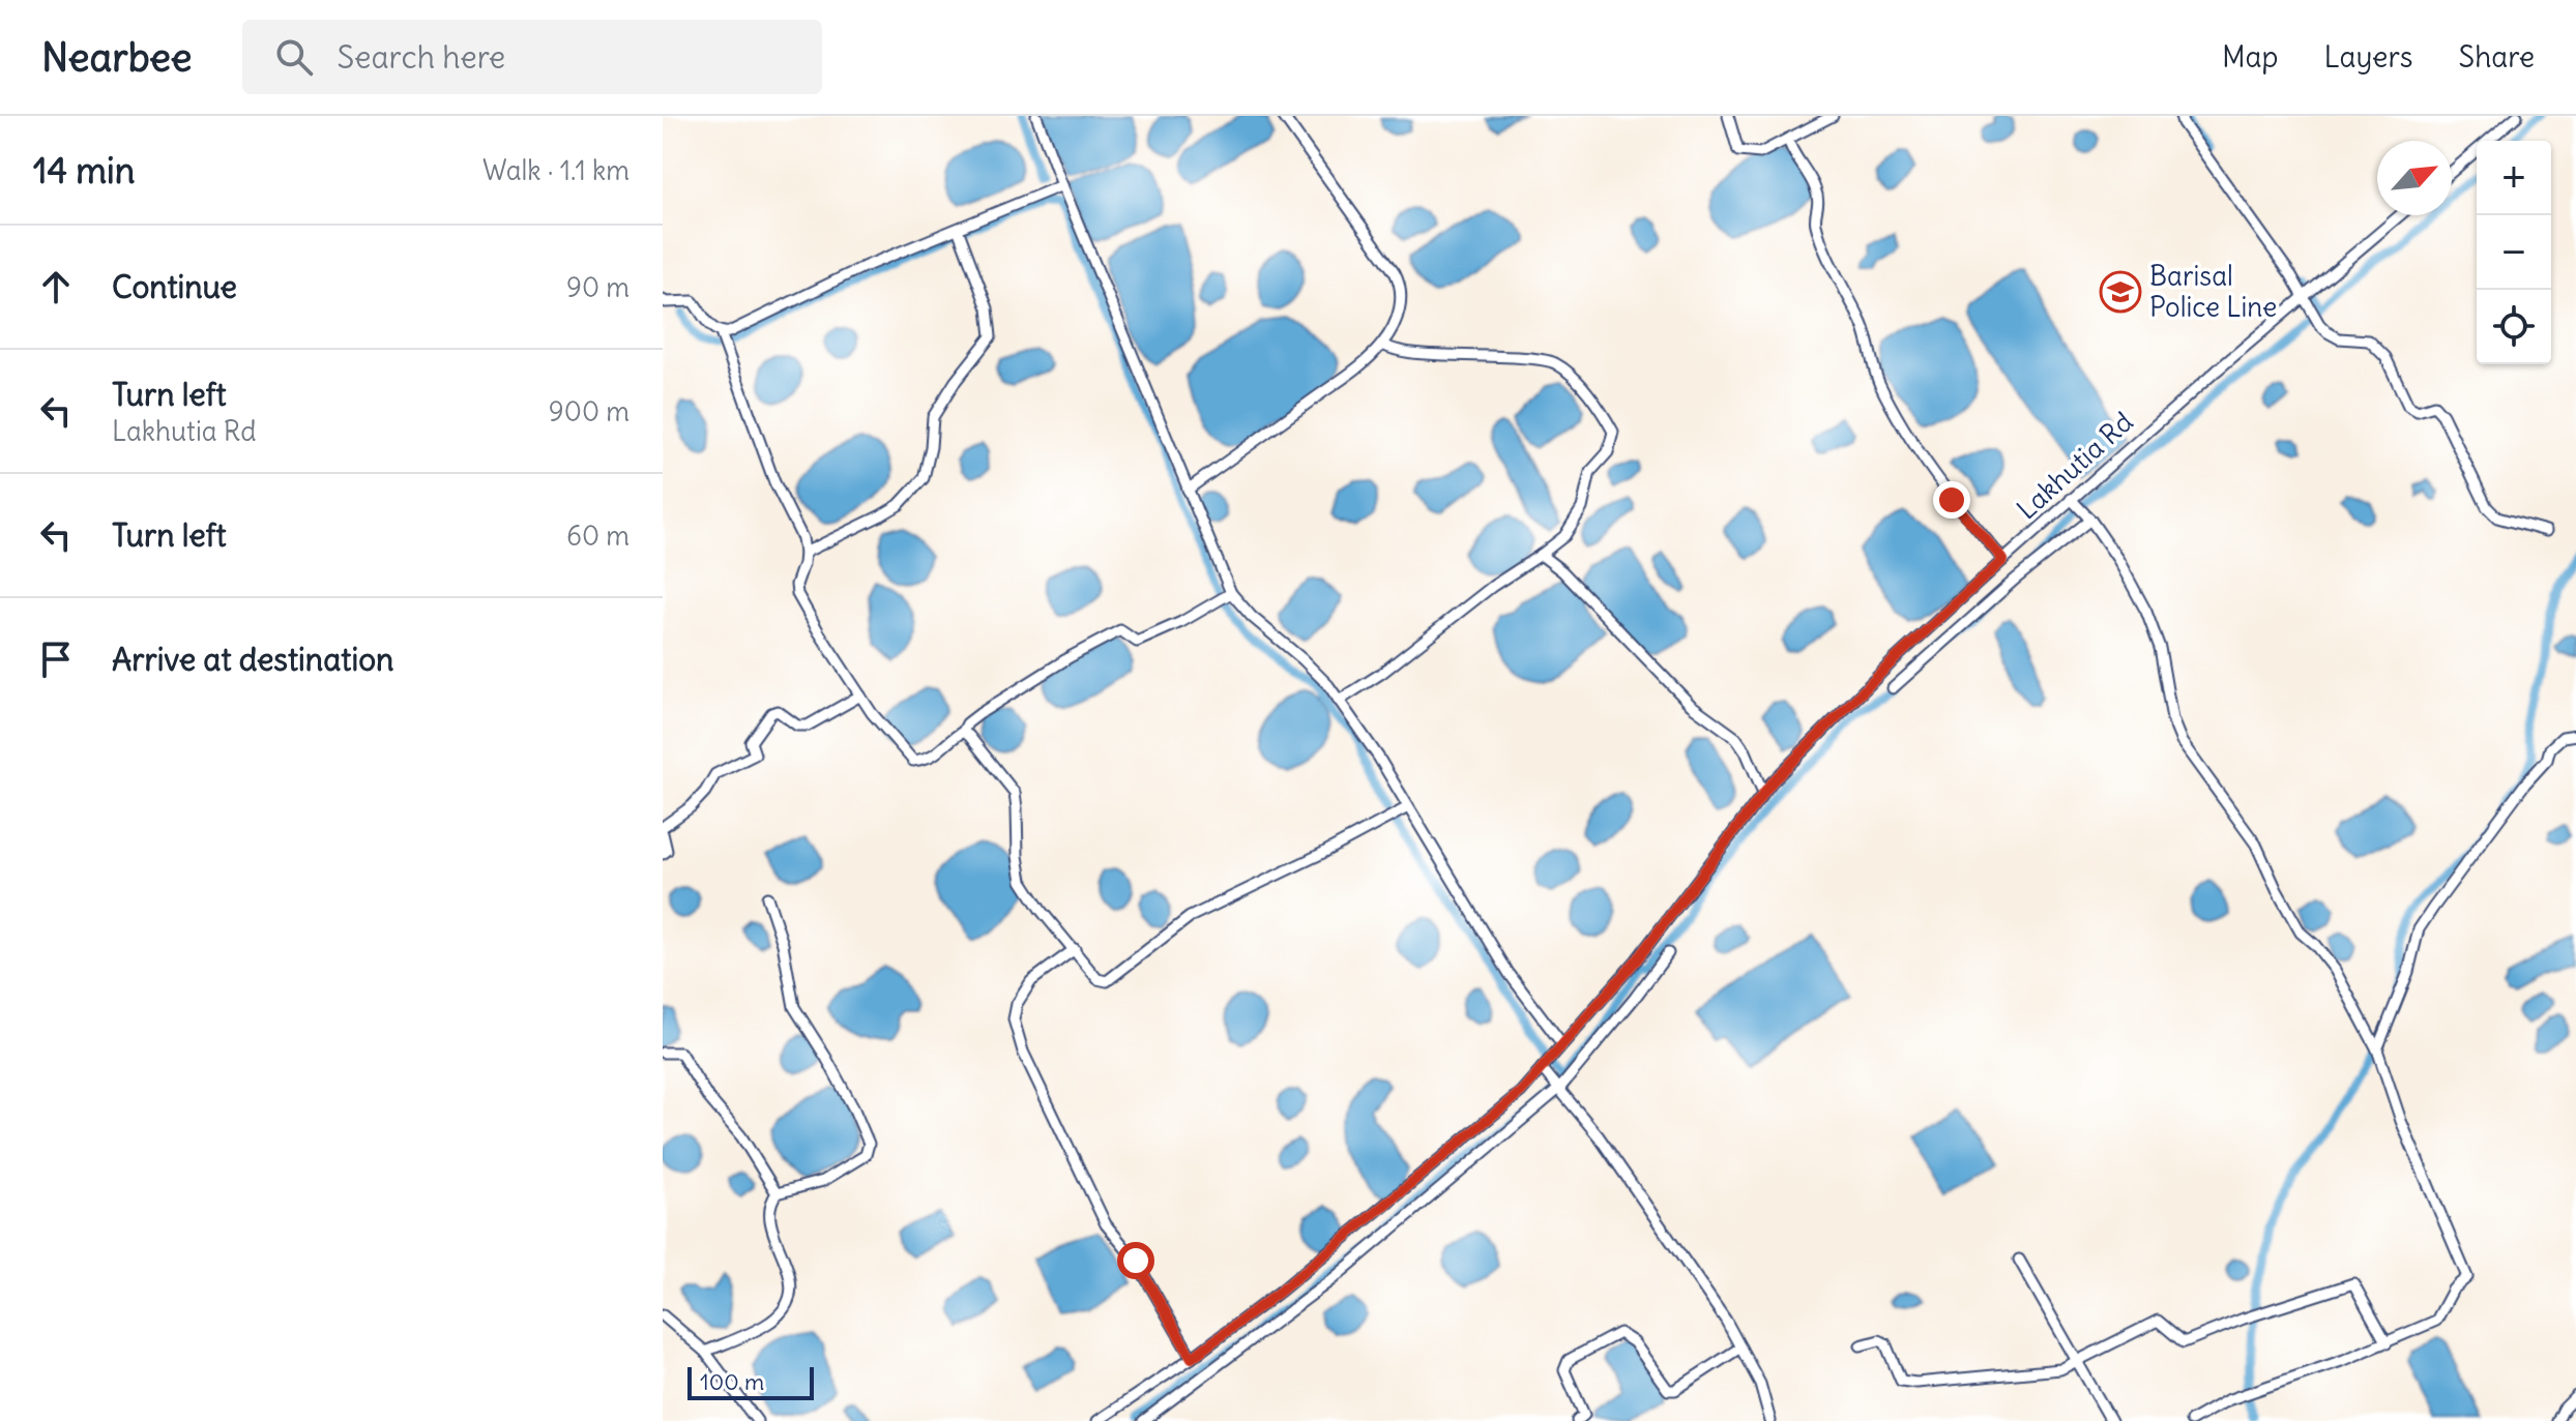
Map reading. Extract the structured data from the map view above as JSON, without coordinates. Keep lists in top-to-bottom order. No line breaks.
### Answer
{"streets":{"street":["Lakhutia Rd"]},"places":{"school or university":["Barisal Police Line"]},"scale_bar":"100 m","north":"top right","page":{"header":"Nearbee","search":"Search here","nav":["Map","Layers","Share"],"heading":["14 min","Walk · 1.1 km"],"map_buttons":["+","−"],"list":[["Continue","90 m"],["Turn left","Lakhutia Rd","900 m"],["Turn left","60 m"],"Arrive at destination"],"scale":"100 m"}}
